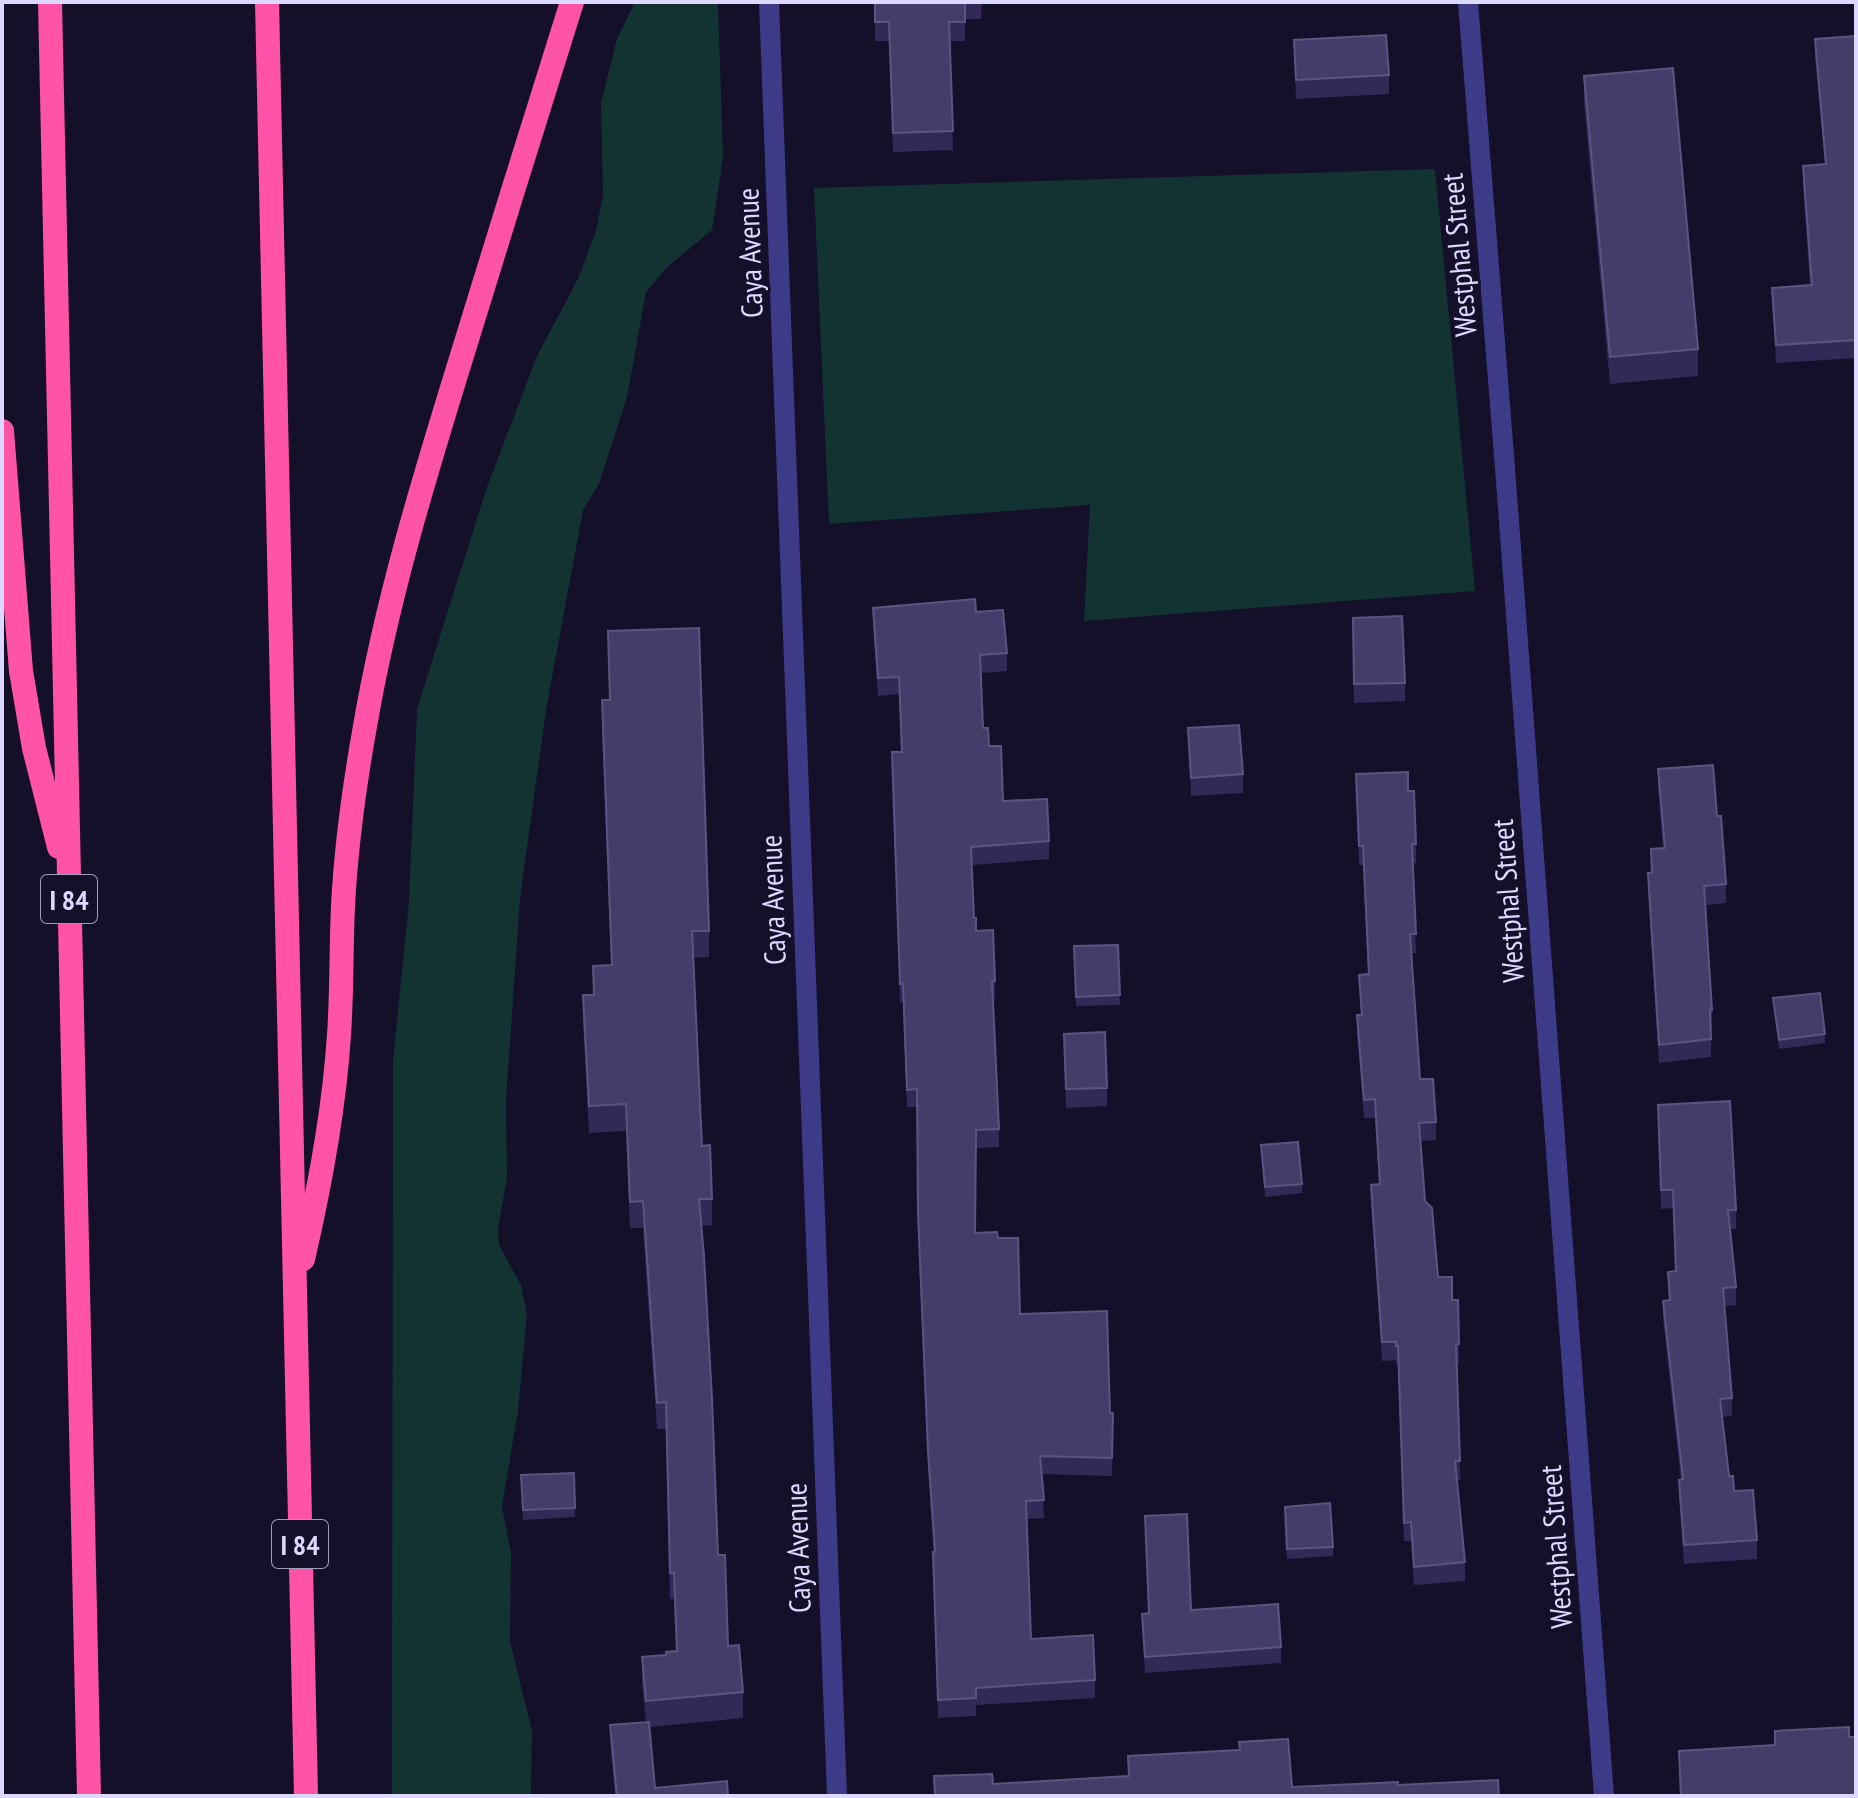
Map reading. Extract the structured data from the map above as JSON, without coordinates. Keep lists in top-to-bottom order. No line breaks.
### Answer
{"streets":{"highway":["I 84"],"street":["Caya Avenue","Westphal Street"]}}
